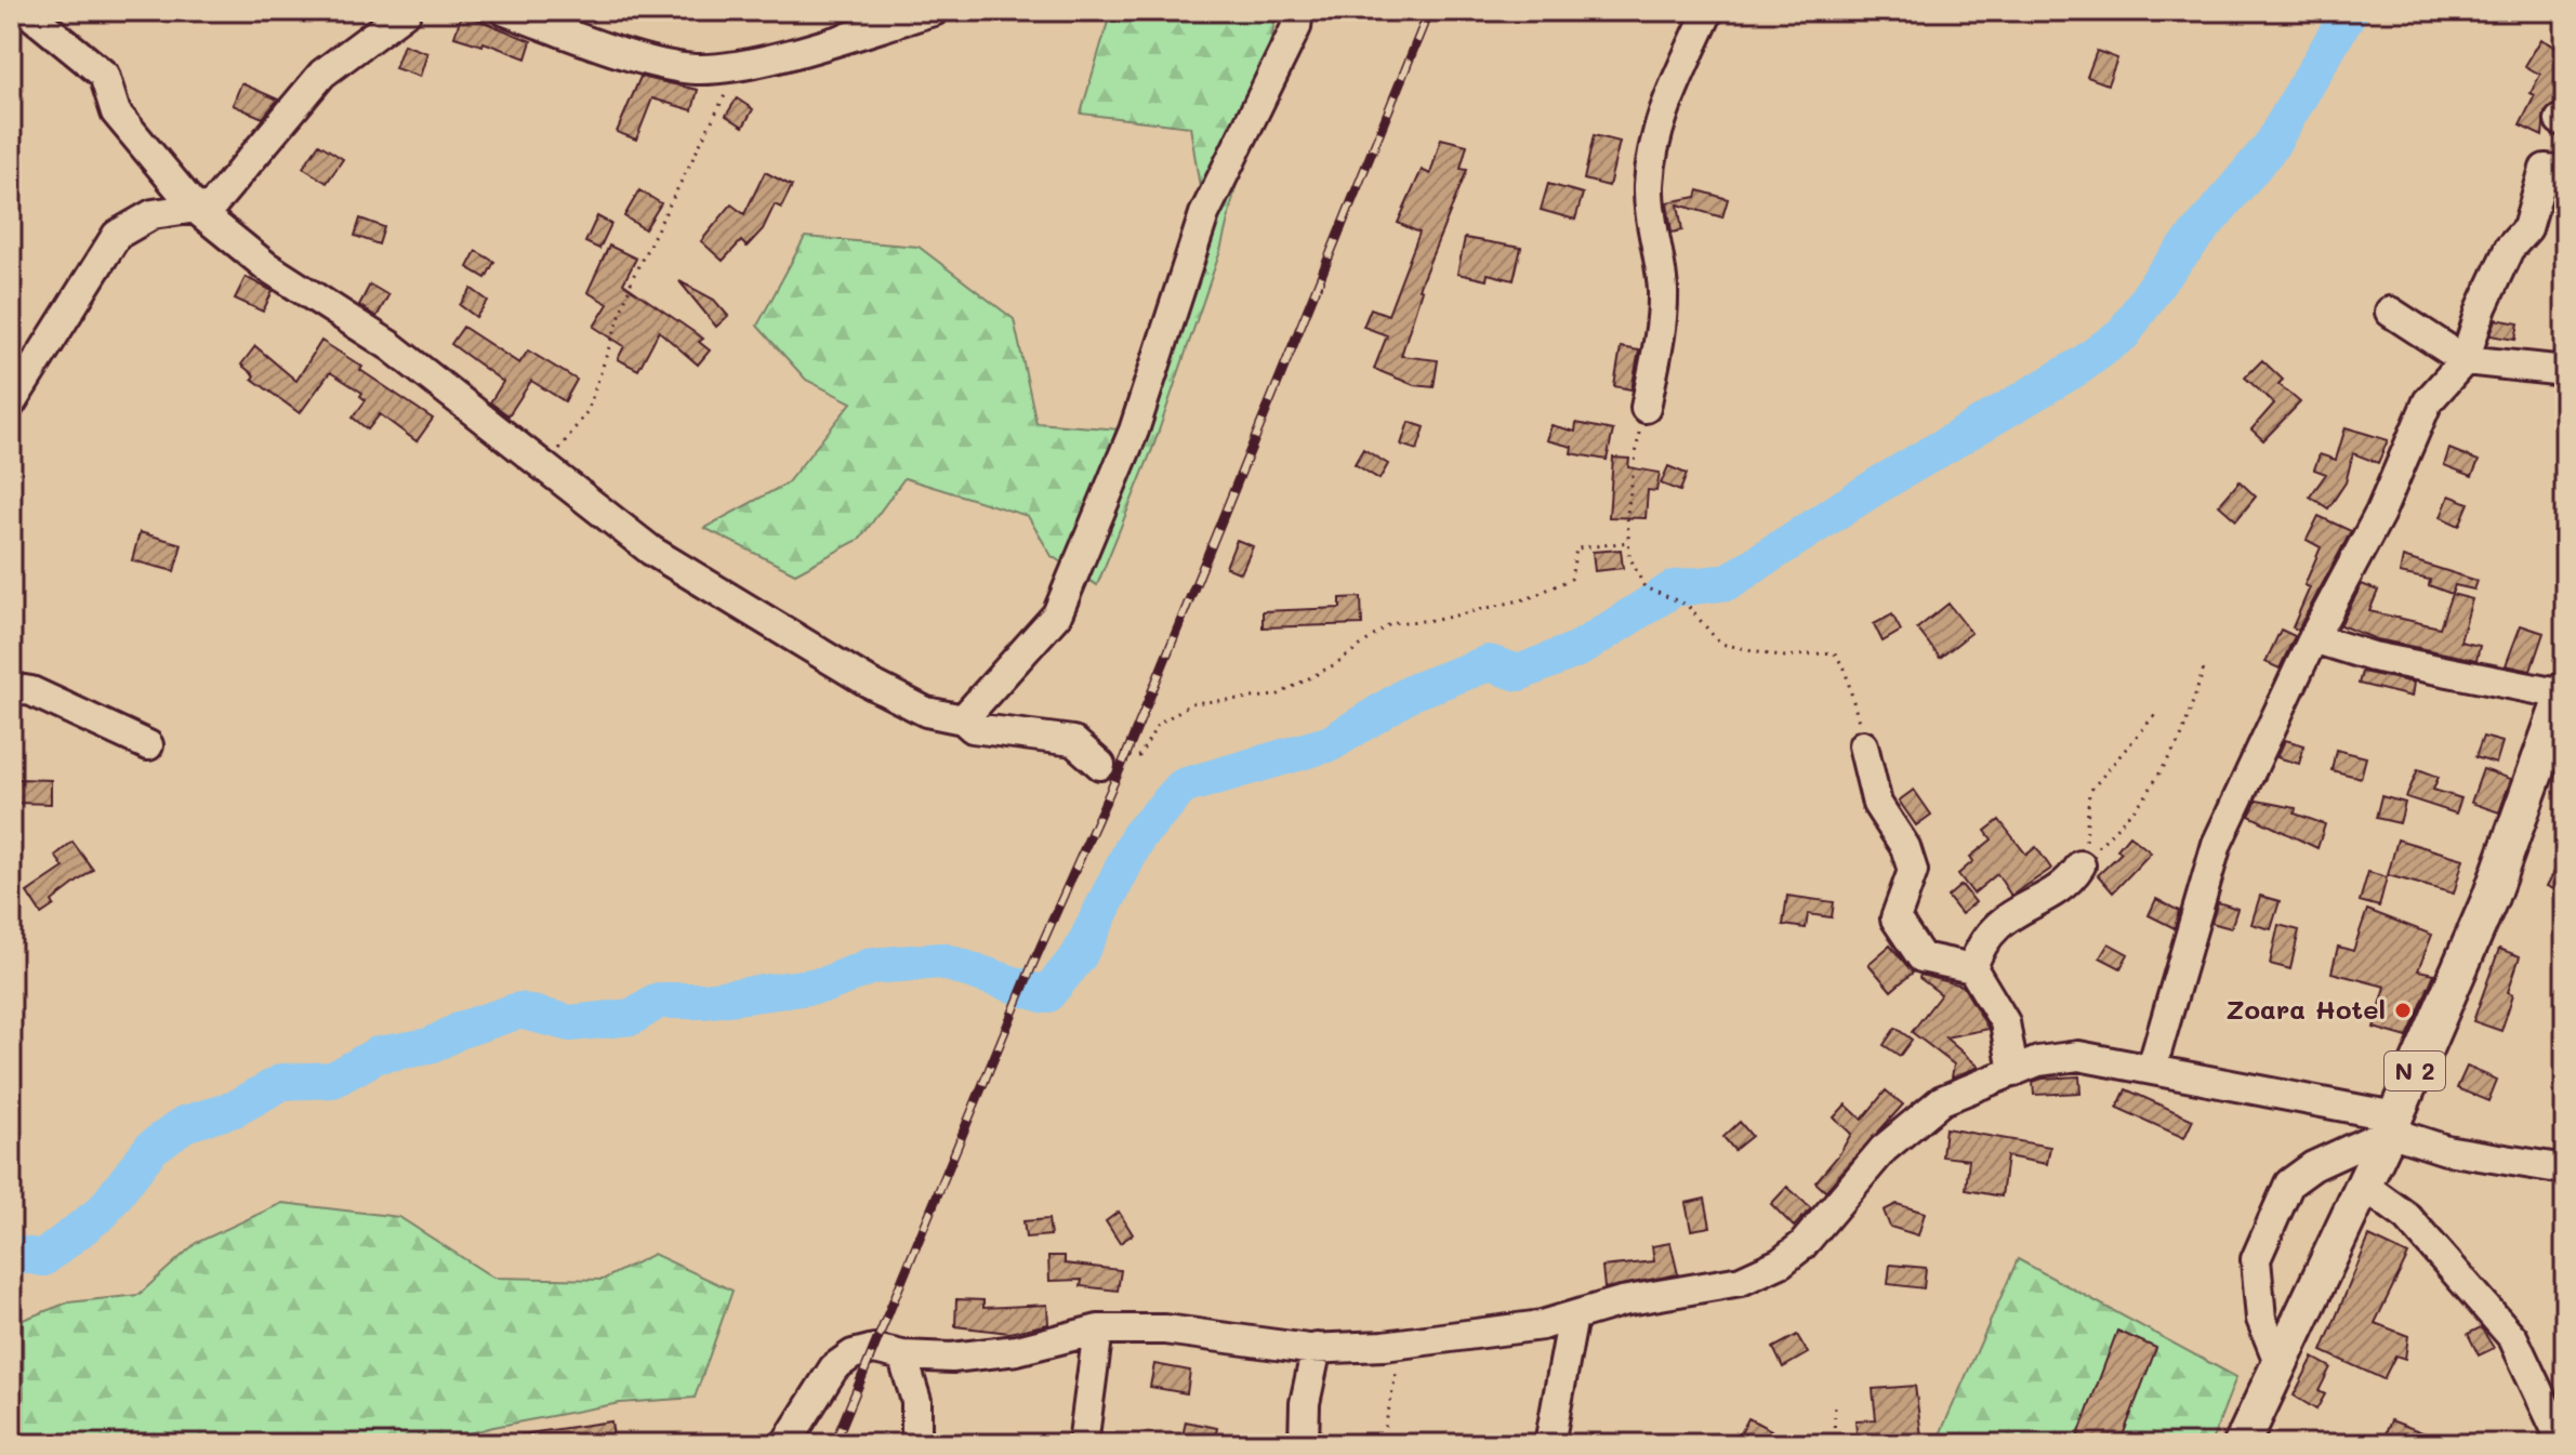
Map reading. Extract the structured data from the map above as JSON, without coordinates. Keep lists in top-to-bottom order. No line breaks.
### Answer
{"streets":{"main road":["N 2"]},"places":["Zoara Hotel"]}
